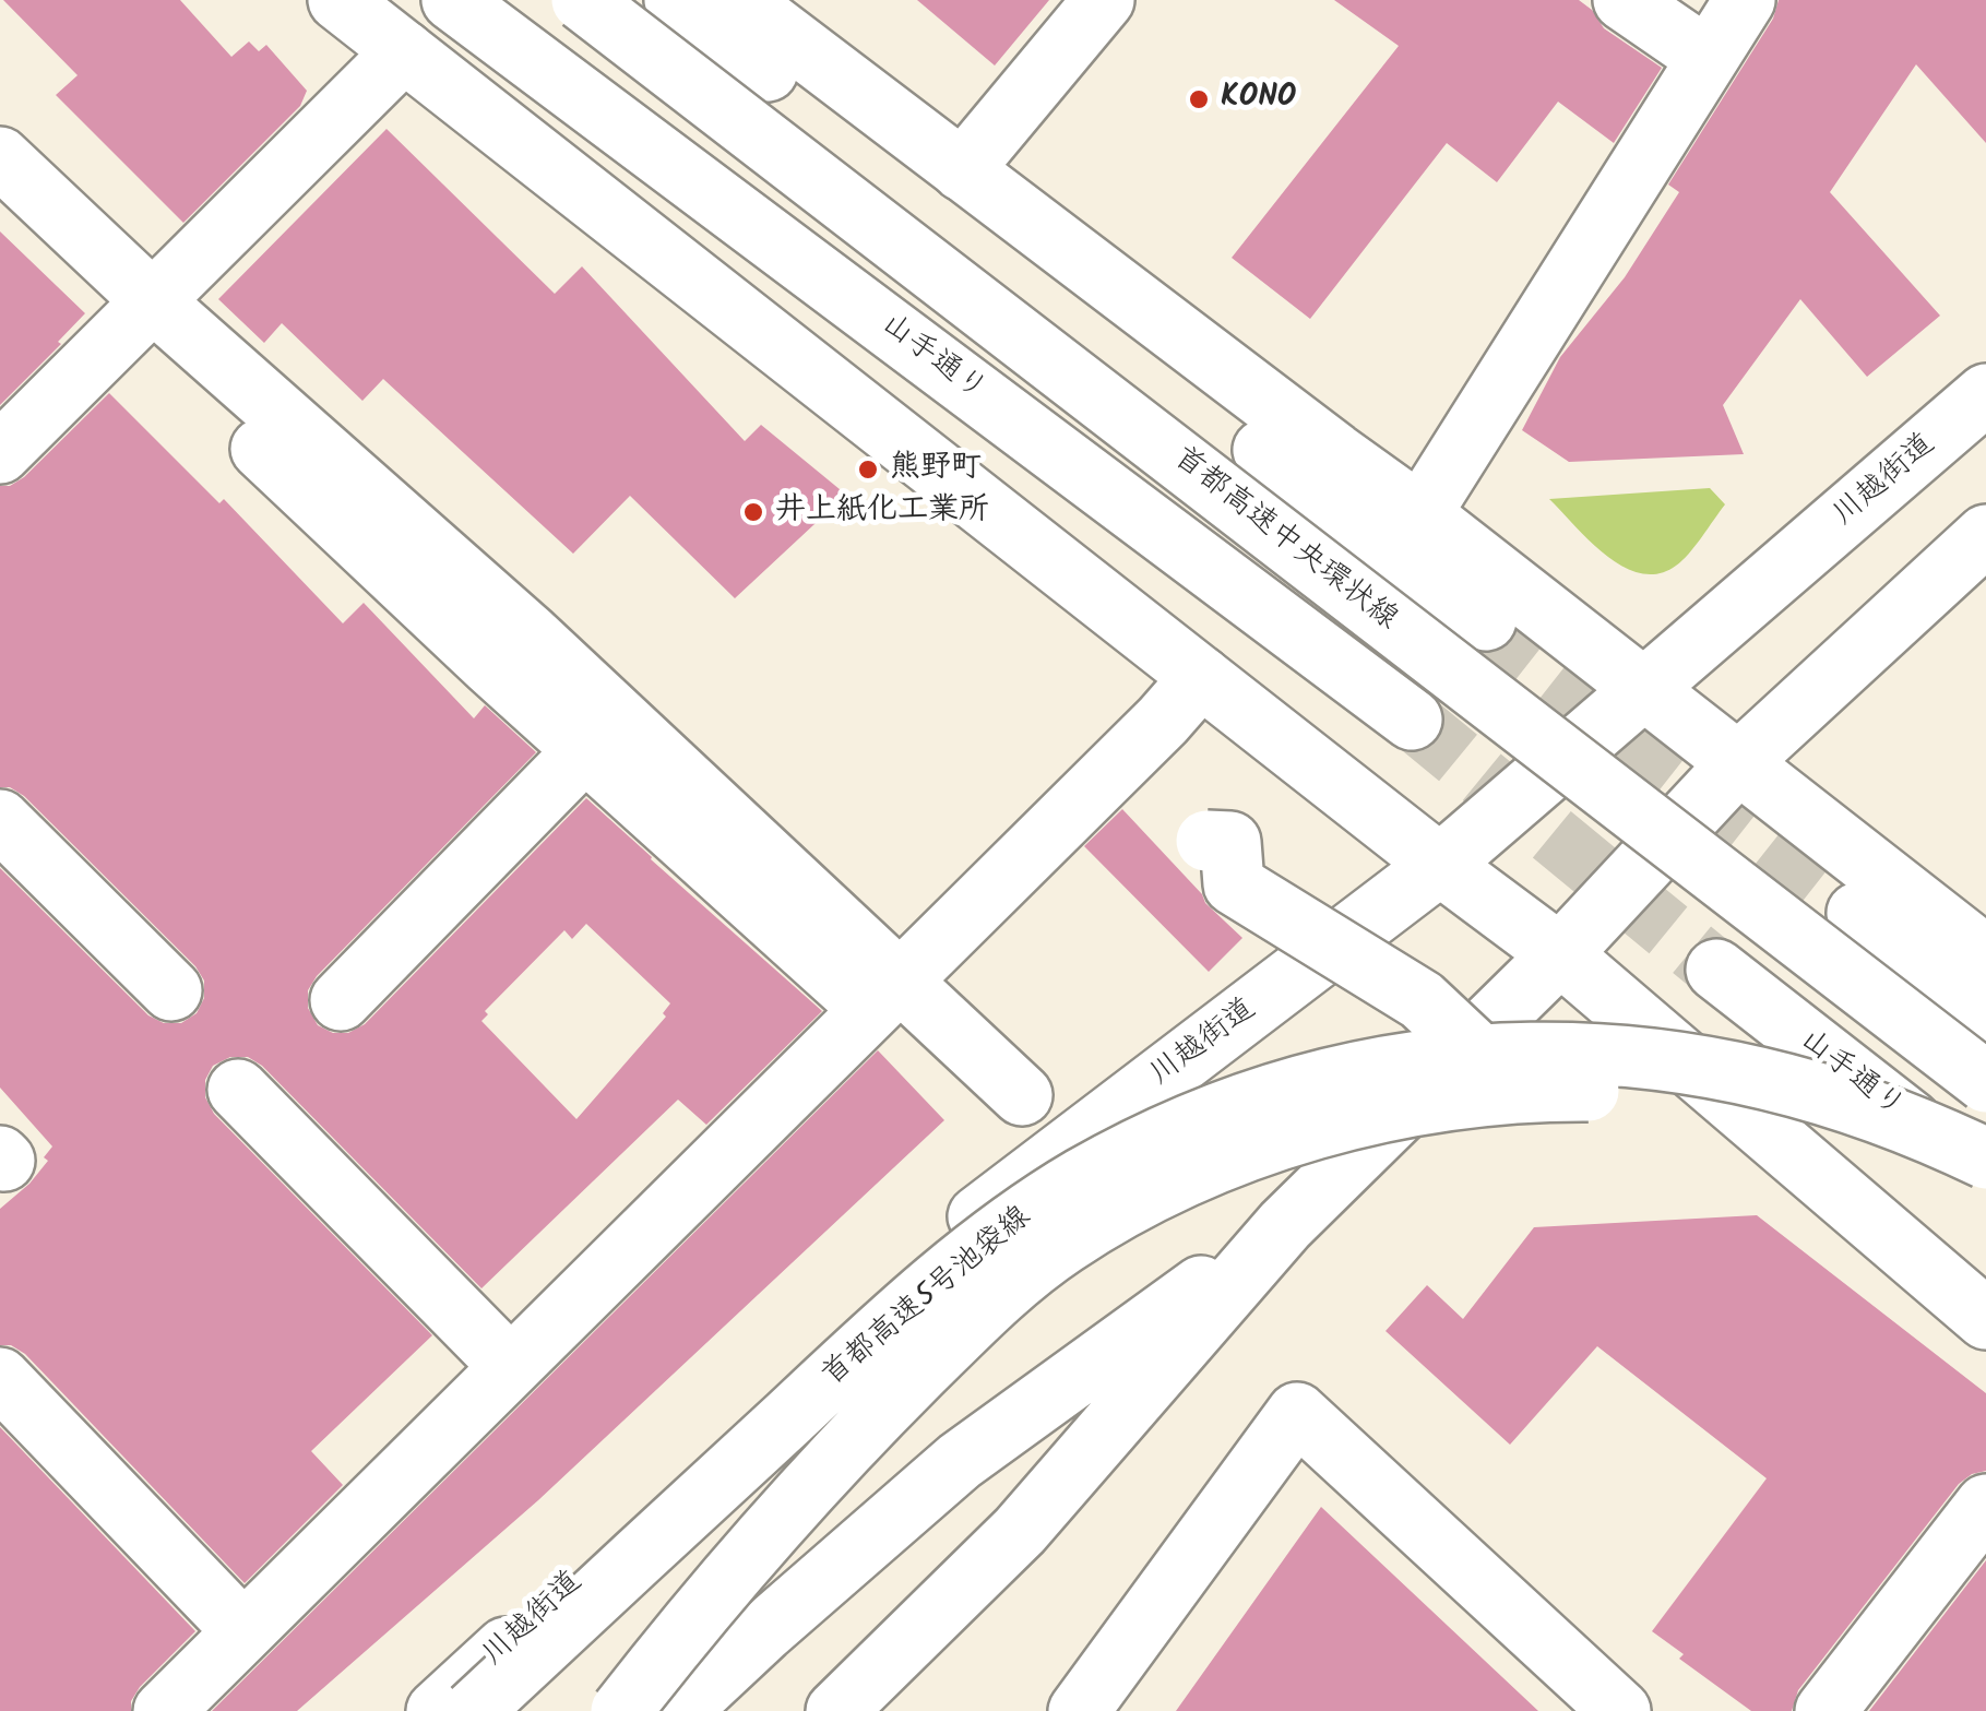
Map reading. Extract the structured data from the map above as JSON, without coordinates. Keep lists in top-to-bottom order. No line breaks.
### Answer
{"streets":{"main road":["山手通り","川越街道","首都高速中央環状線","首都高速5号池袋線"]},"crossings":[["山手通り","首都高速5号池袋線"]],"places":["KONO","熊野町","井上紙化工業所"]}
